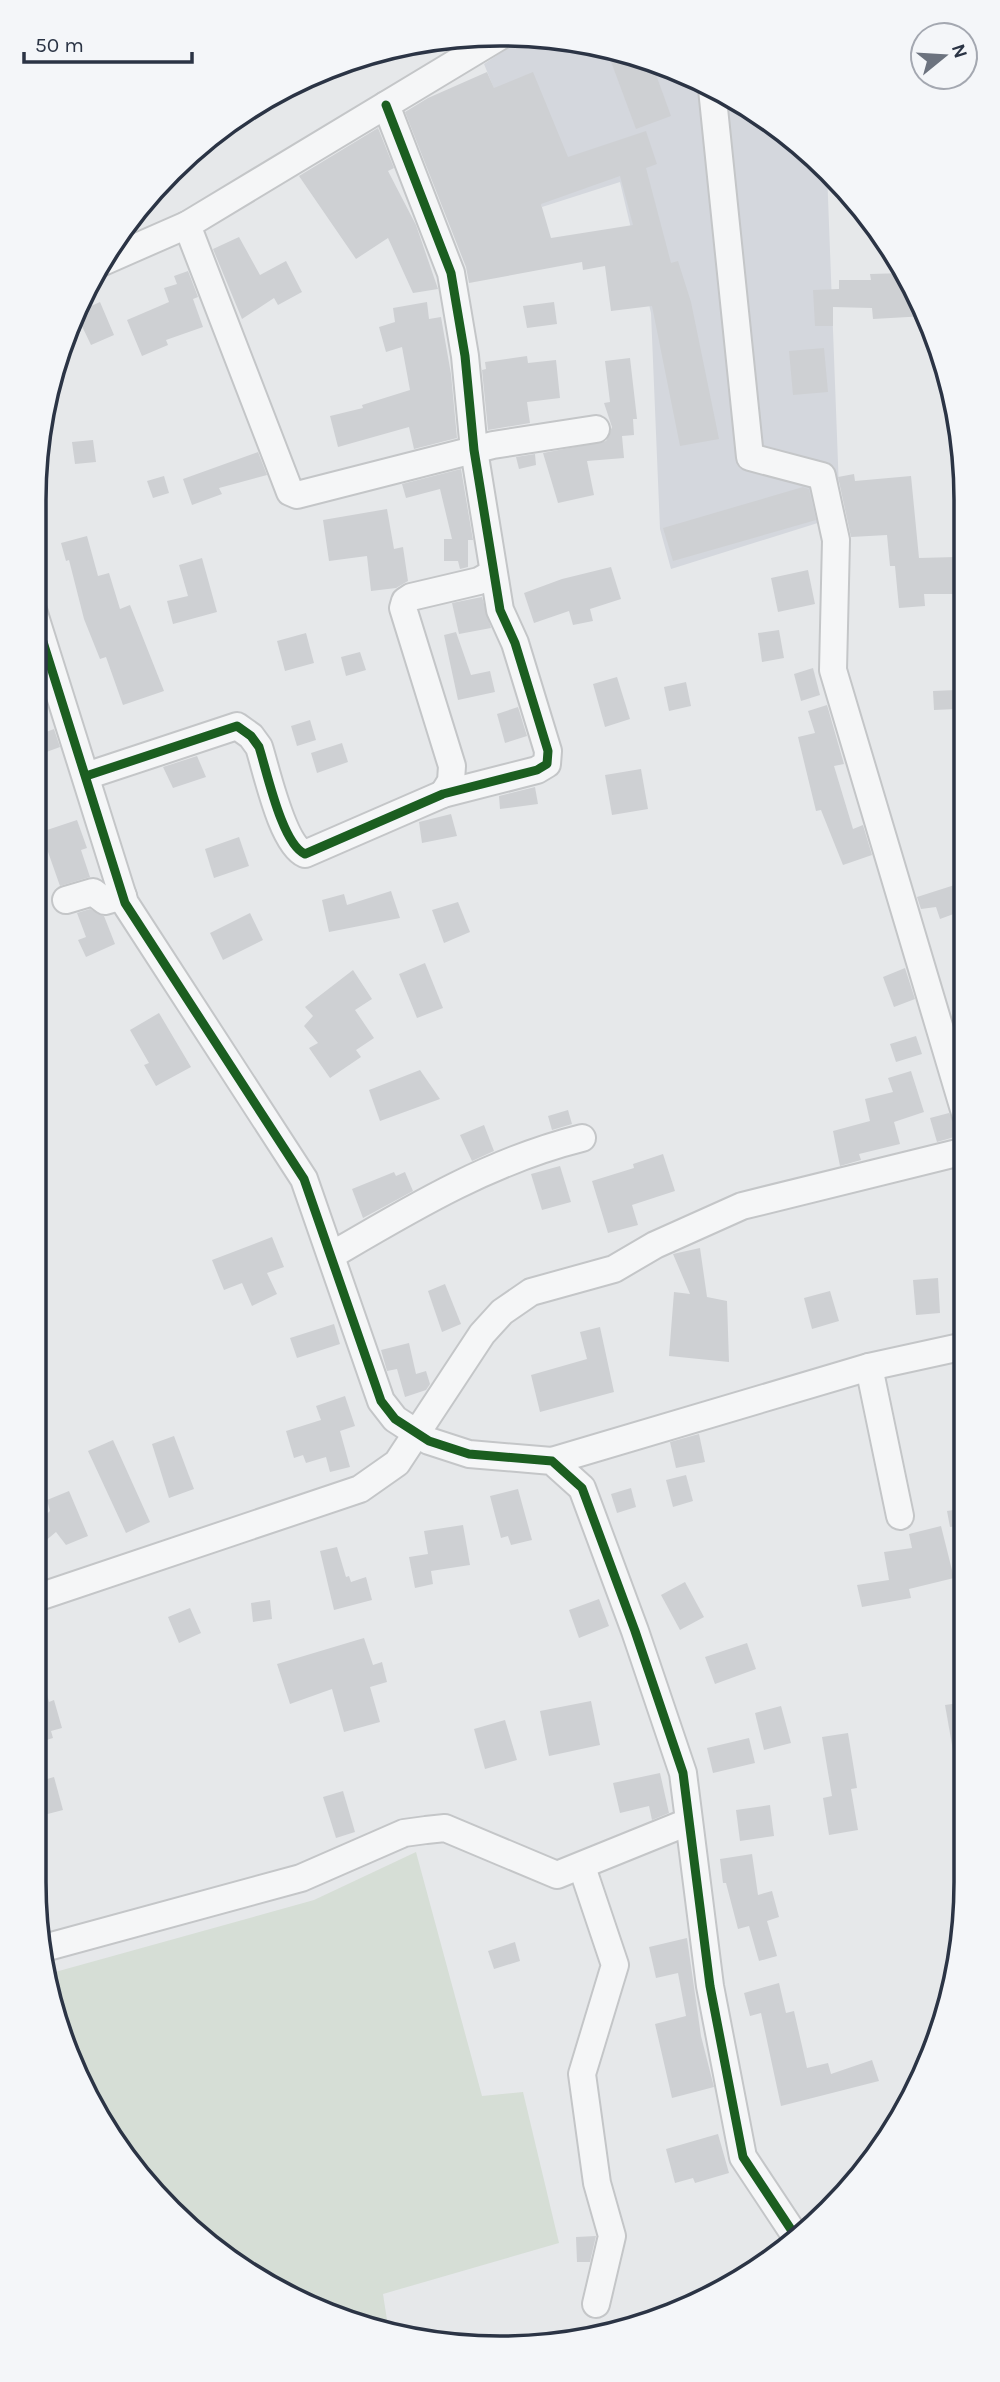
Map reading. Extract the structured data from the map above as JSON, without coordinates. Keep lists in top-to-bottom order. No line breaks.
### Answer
{"scale_bar":"50 m","north":"right"}
